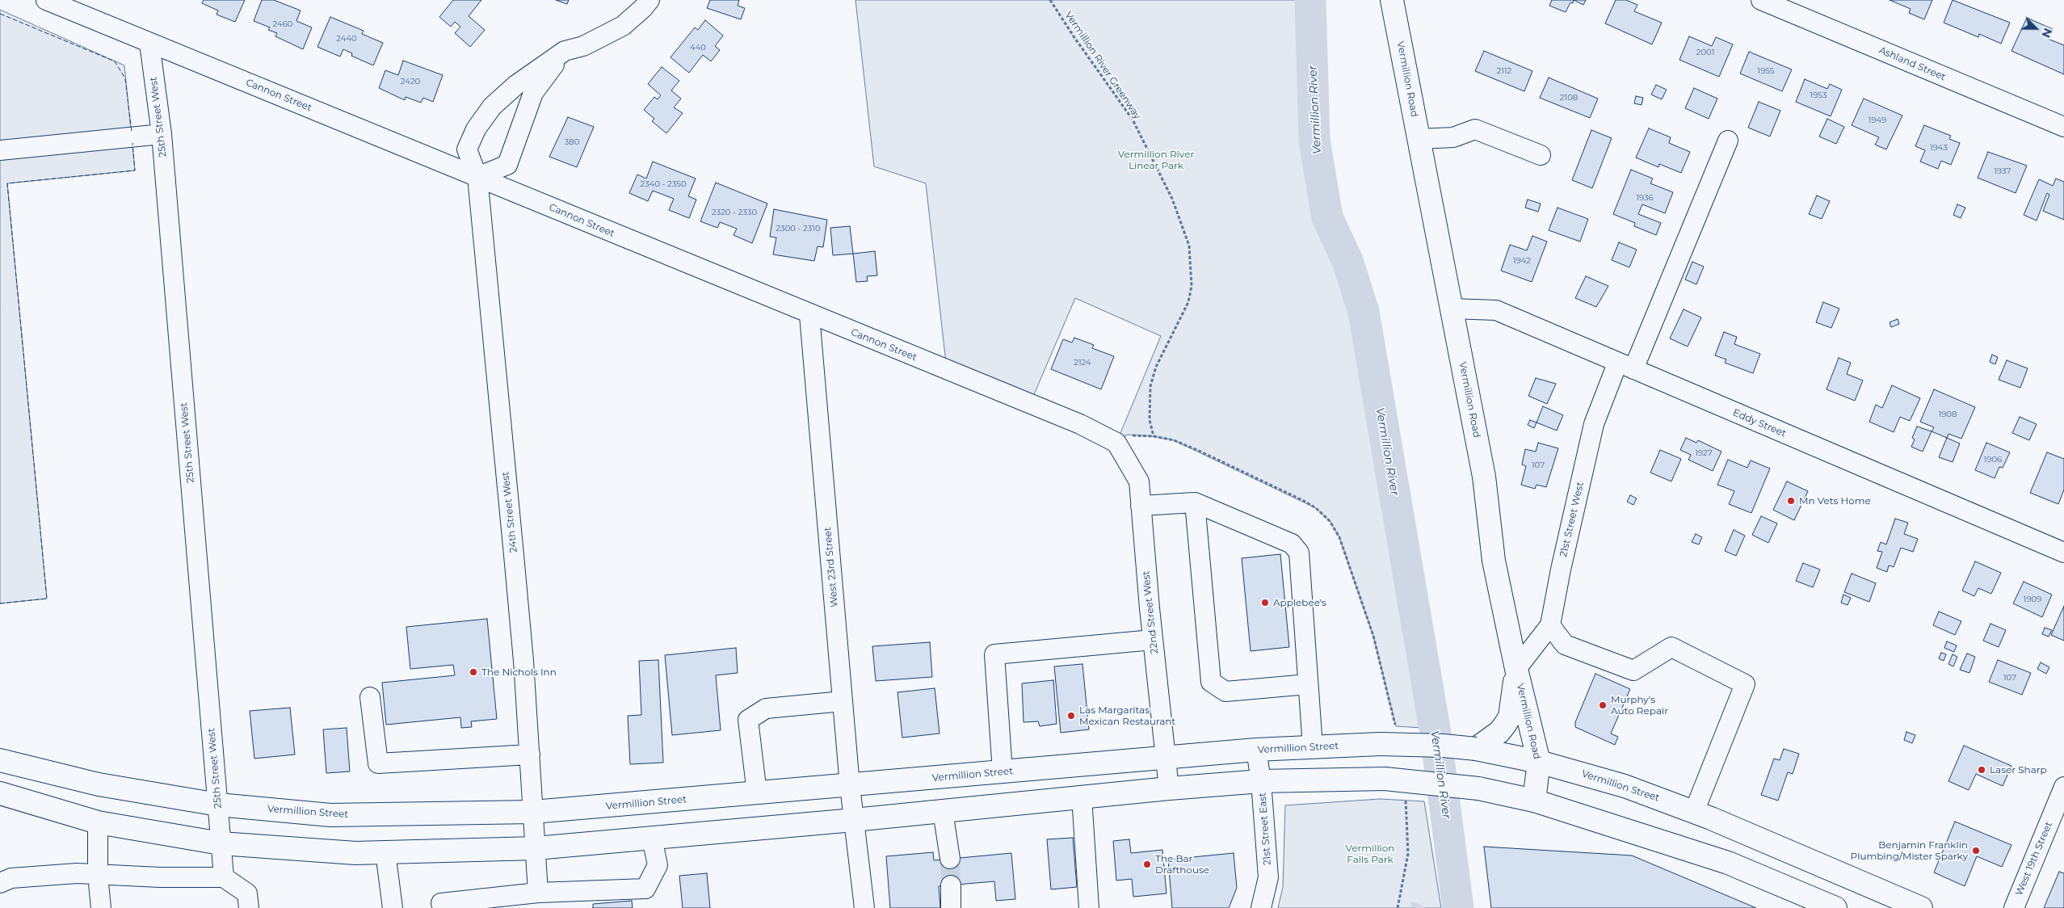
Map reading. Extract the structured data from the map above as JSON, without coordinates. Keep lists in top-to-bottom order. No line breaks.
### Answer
{"streets":{"main road":["Vermillion Road","Vermillion Street"],"street":["Ashland Street","Cannon Street","25th Street West","Eddy Street","24th Street West","21st Street West","West 23rd Street","22nd Street West","21st Street East","West 19th Street"],"path":["Vermillion River Greenway"]},"crossings":[["Vermillion Road","Eddy Street"],["Vermillion Road","21st Street West"],["Vermillion Road","Vermillion Street"],["Cannon Street","25th Street West"],["Cannon Street","24th Street West"],["Cannon Street","West 23rd Street"],["Cannon Street","22nd Street West"],["25th Street West","Vermillion Street"],["Eddy Street","21st Street West"],["24th Street West","Vermillion Street"],["West 23rd Street","Vermillion Street"],["22nd Street West","Vermillion Street"],["Vermillion Street","21st Street East"]],"water":["Vermillion River"],"parks":["Vermillion River Linear Park","Vermillion Falls Park"],"places":["Mn Vets Home","Applebee's","The Nichols Inn","Murphy's Auto Repair","Las Margaritas Mexican Restaurant","Laser Sharp","Benjamin Franklin Plumbing/Mister Sparky","The Bar Drafthouse"],"house_numbers":["2460","2440","440","2001","2112","1955","2420","1953","2108","1949","380","1943","1937","2340 - 2350","1936","2320 - 2330","2300 - 2310","1942","2124","1908","1927","1906","107","1909","107"],"north":"bottom right"}
